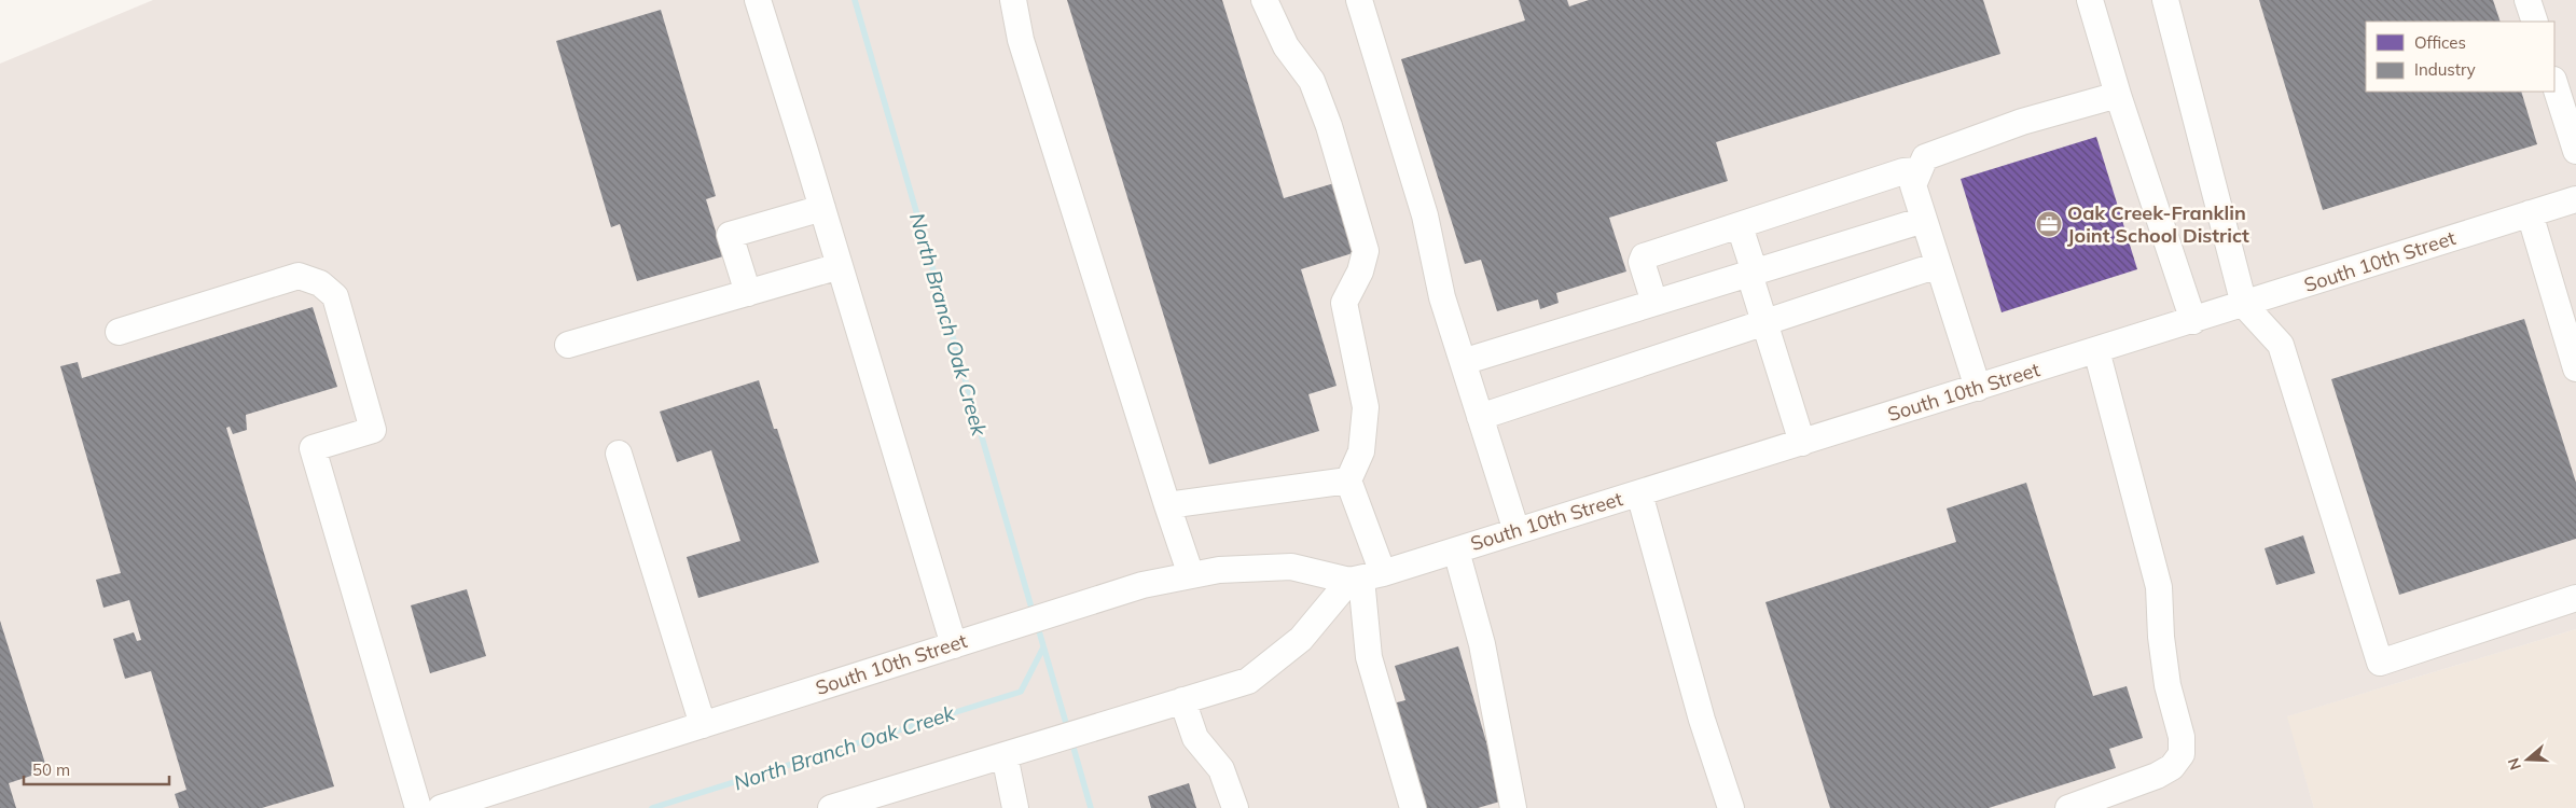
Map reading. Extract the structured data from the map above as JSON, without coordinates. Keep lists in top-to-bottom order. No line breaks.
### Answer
{"streets":{"street":["South 10th Street"]},"water":["North Branch Oak Creek"],"places":{"office":["Oak Creek-Franklin Joint School District"]},"legend":["Offices","Industry"],"scale_bar":"50 m","north":"left"}
